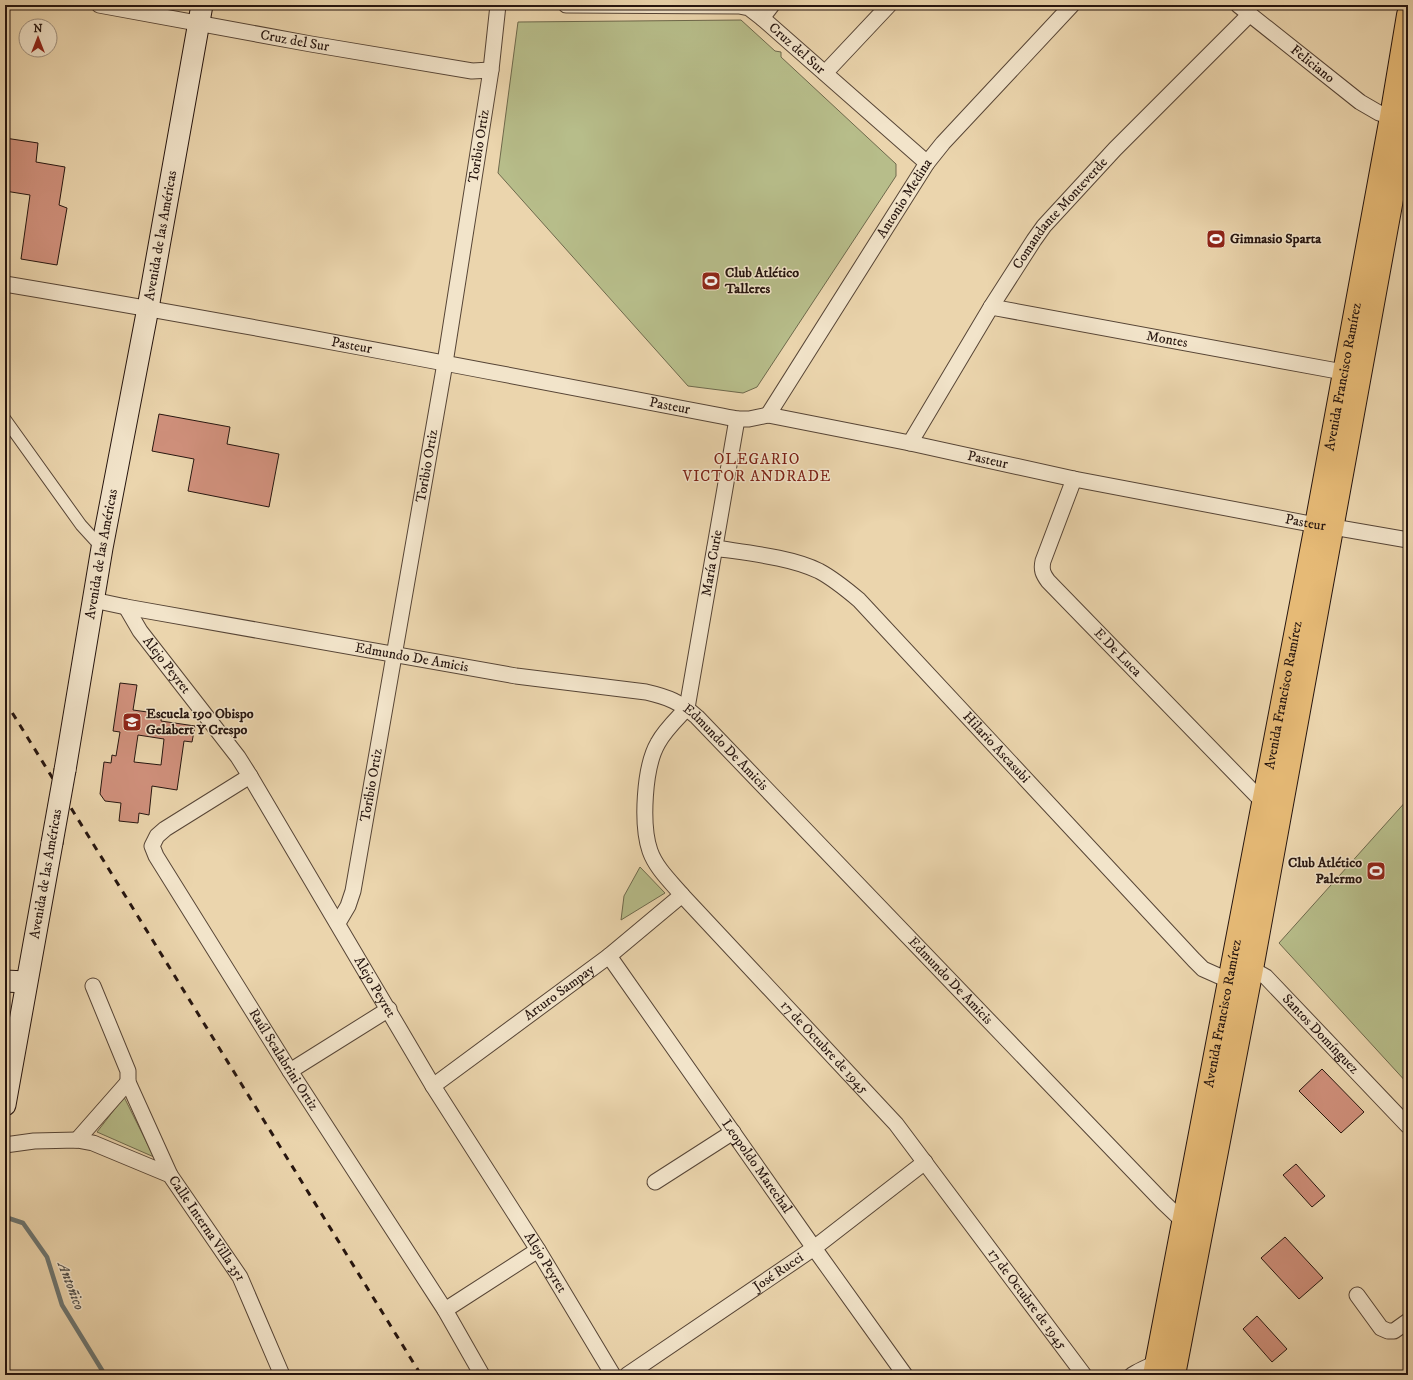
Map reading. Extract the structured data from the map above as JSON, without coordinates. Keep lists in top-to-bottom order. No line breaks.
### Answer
{"streets":{"main road":["Avenida de las Américas","Avenida Francisco Ramírez"],"street":["Cruz del Sur","Feliciano","Toribio Ortiz","Antonio Medina","Comandante Monteverde","Montes","Pasteur","María Curie","E De Luca","Edmundo De Amicis","Alejo Peyret","Hilario Ascasubi","Arturo Sampay","Santos Domínguez","17 de Octubre de 1945","Raúl Scalabrini Ortiz","Leopoldo Marechal","Calle Interna Villa 351","José Rucci"]},"crossings":[["Cruz del Sur","Toribio Ortiz"],["Cruz del Sur","Antonio Medina"],["Cruz del Sur","Avenida de las Américas"],["Feliciano","Comandante Monteverde"],["Feliciano","Avenida Francisco Ramírez"],["Toribio Ortiz","Pasteur"],["Toribio Ortiz","Edmundo De Amicis"],["Toribio Ortiz","Alejo Peyret"],["Antonio Medina","Pasteur"],["Comandante Monteverde","Montes"],["Comandante Monteverde","Pasteur"],["Avenida de las Américas","Pasteur"],["Avenida de las Américas","Edmundo De Amicis"],["Montes","Avenida Francisco Ramírez"],["Pasteur","Avenida Francisco Ramírez"],["Pasteur","María Curie"],["Pasteur","E De Luca"],["Avenida Francisco Ramírez","E De Luca"],["Avenida Francisco Ramírez","Edmundo De Amicis"],["Avenida Francisco Ramírez","Hilario Ascasubi"],["Avenida Francisco Ramírez","Santos Domínguez"],["María Curie","Edmundo De Amicis"],["María Curie","Hilario Ascasubi"],["María Curie","17 de Octubre de 1945"],["Edmundo De Amicis","Alejo Peyret"],["Edmundo De Amicis","17 de Octubre de 1945"],["Alejo Peyret","Arturo Sampay"],["Alejo Peyret","Raúl Scalabrini Ortiz"],["Arturo Sampay","17 de Octubre de 1945"],["Arturo Sampay","Leopoldo Marechal"],["17 de Octubre de 1945","José Rucci"],["Leopoldo Marechal","José Rucci"]],"districts":["OLEGARIO VICTOR ANDRADE"],"water":["Antoñico"],"places":{"sports":["Gimnasio Sparta","Club Atlético Talleres","Club Atlético Palermo"],"school or university":["Escuela 190 Obispo Gelabert Y Crespo"]},"north":"top"}
